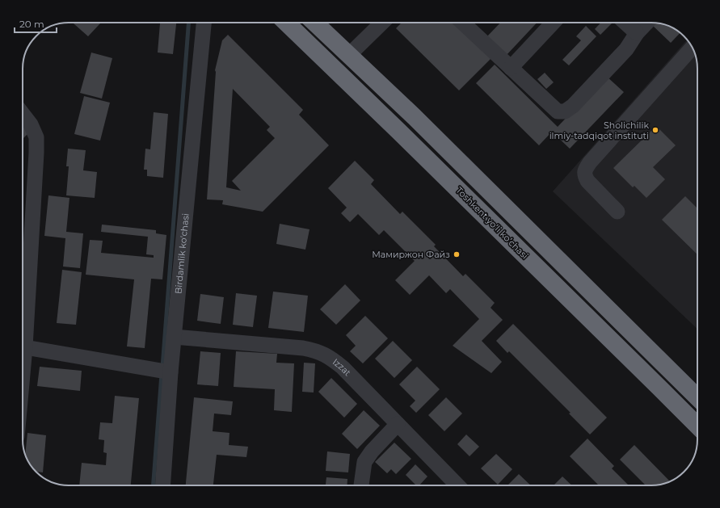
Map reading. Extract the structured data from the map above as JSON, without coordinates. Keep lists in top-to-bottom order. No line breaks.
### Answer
{"streets":{"highway":["Toshkent yo‘li ko‘chasi"],"street":["Birdamlik ko'chasi","Izzat"]},"crossings":[["Birdamlik ko'chasi","Izzat"]],"places":["Sholichilik ilmiy-tadqiqot instituti","Мамиржон Файз"],"scale_bar":"20 m"}
